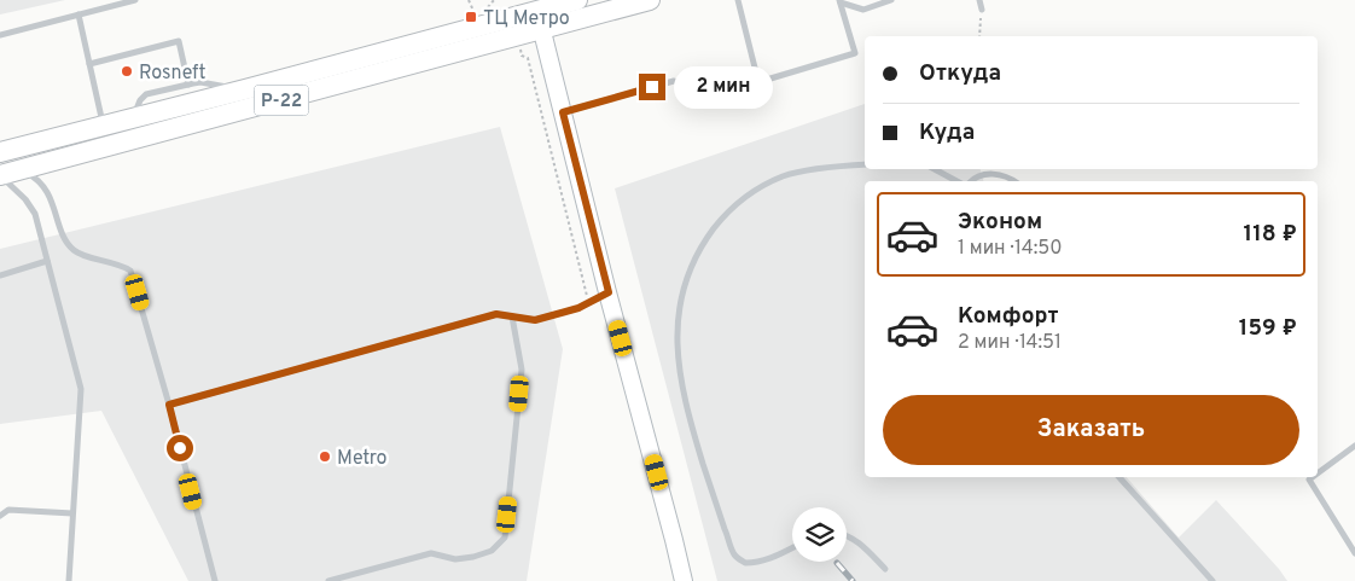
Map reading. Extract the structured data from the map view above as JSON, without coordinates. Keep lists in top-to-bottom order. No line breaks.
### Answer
{"streets":{"highway":["Р-22"]},"places":{"transit":["ТЦ Метро"],"other":["Rosneft","Metro"]},"page":{"banner":["Откуда","Куда"],"bubble":"2 мин","list":[{"name":"Эконом","note":"1 мин · 14:50","value":"118 ₽"},{"name":"Комфорт","note":"2 мин · 14:51","value":"159 ₽"}],"buttons":"Заказать"}}
